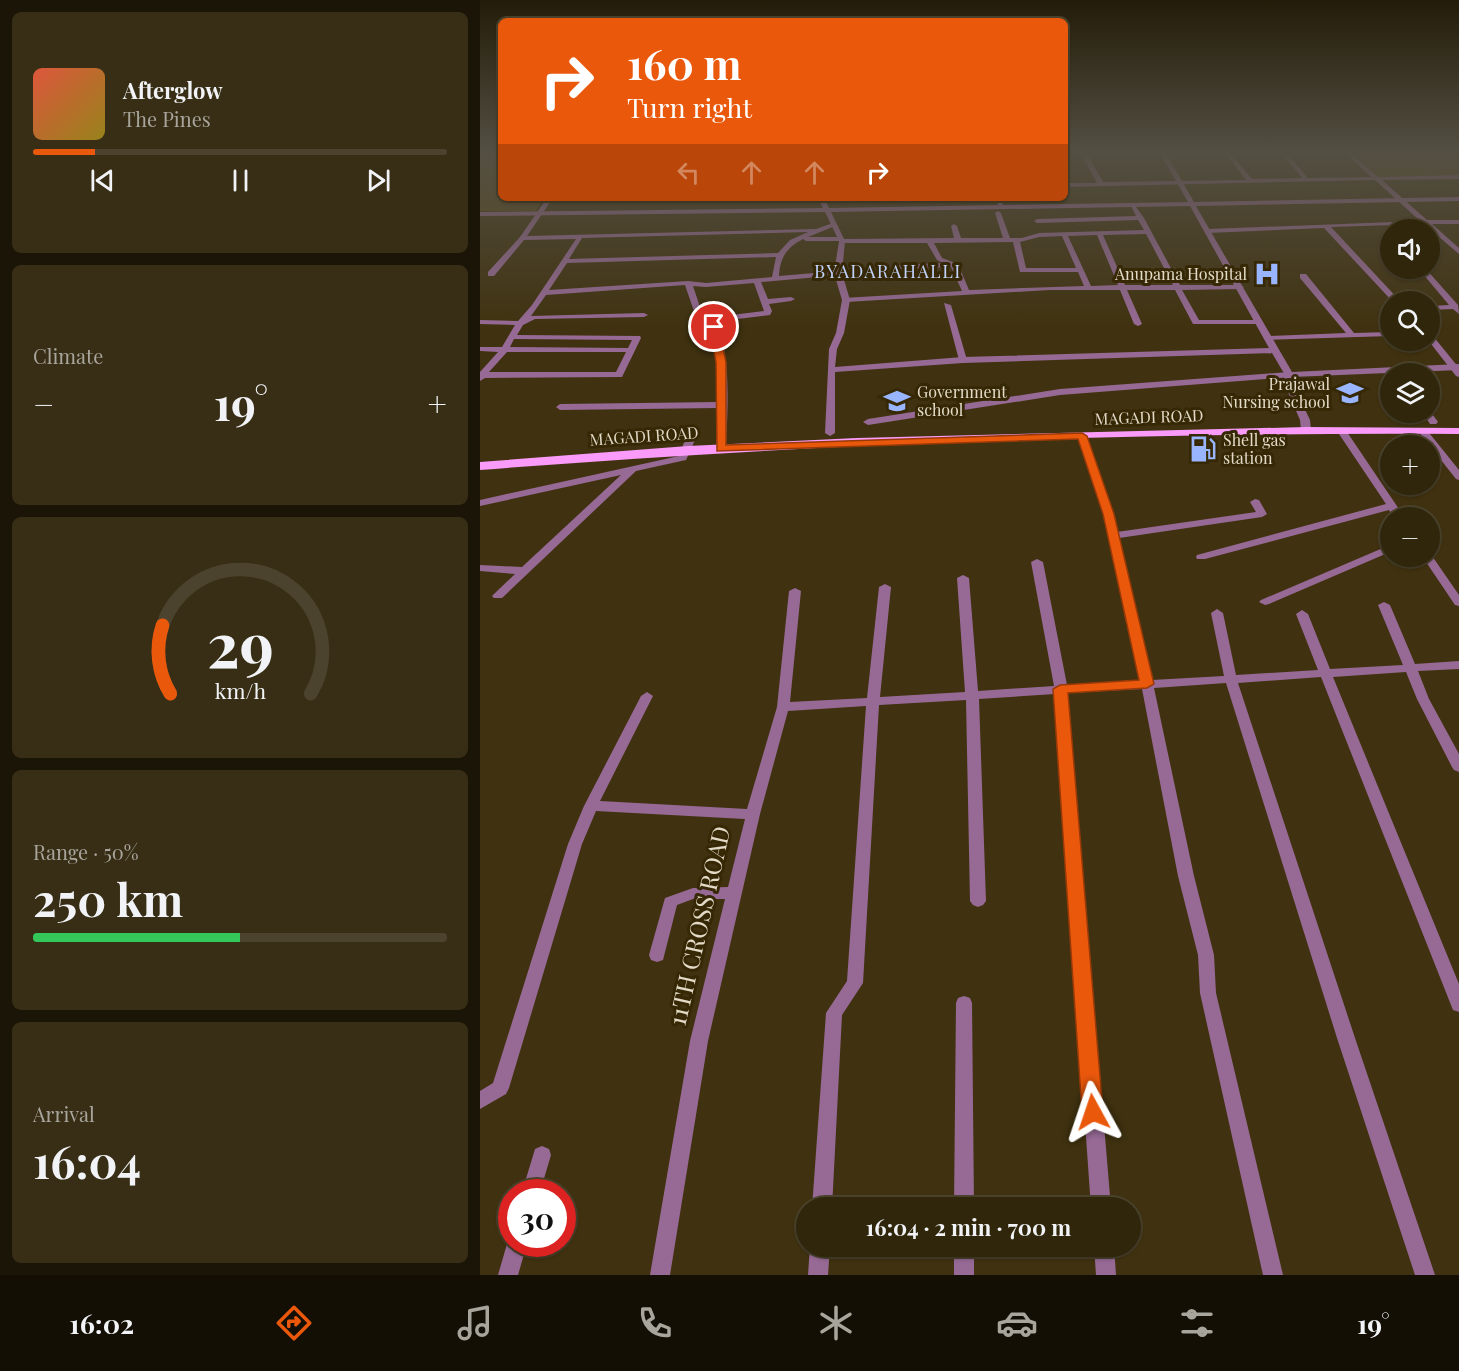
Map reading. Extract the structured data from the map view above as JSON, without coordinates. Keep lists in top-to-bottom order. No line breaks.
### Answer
{"streets":{"main road":["MAGADI ROAD"],"street":["11TH CROSS ROAD"]},"districts":["BYADARAHALLI"],"places":{"hospital":["Anupama Hospital"],"school or university":["Prajawal Nursing school","Government school"],"fuel station":["Shell gas station"]},"page":{"turn":["160 m","Turn right"],"song":["Afterglow","The Pines"],"map_buttons":["+","−"],"tile":["Climate",["Range · 50%","250 km"],["Arrival","16:04"]],"heat":["−","19°","+"],"limit":"30","trip":"16:04 · 2 min · 700 m","tabs":["16:02","19°"],"gauge":["29","km/h"]}}
